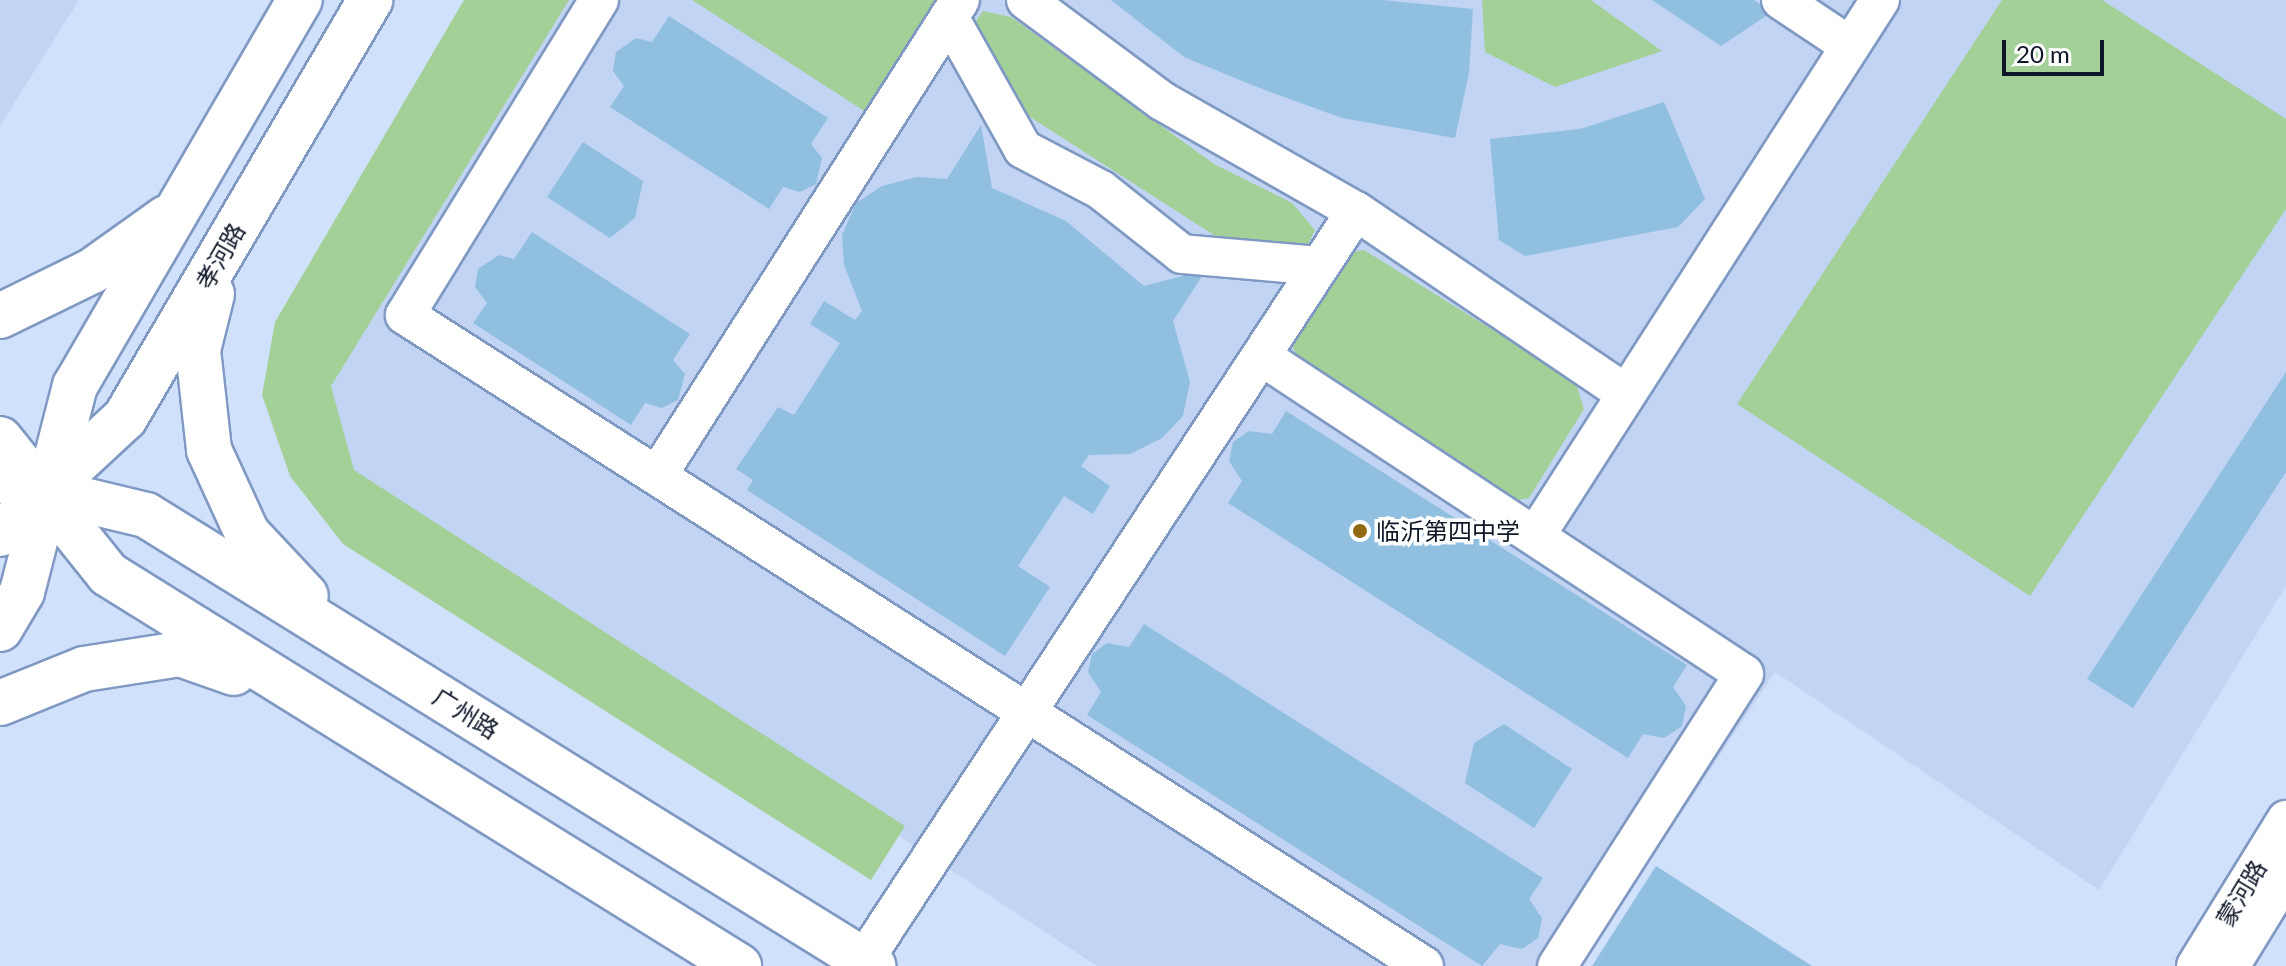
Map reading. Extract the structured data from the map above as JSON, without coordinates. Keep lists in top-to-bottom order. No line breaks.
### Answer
{"streets":{"main road":["孝河路","广州路"],"street":["蒙河路"]},"crossings":[["孝河路","广州路"]],"places":["临沂第四中学"],"scale_bar":"20 m"}
